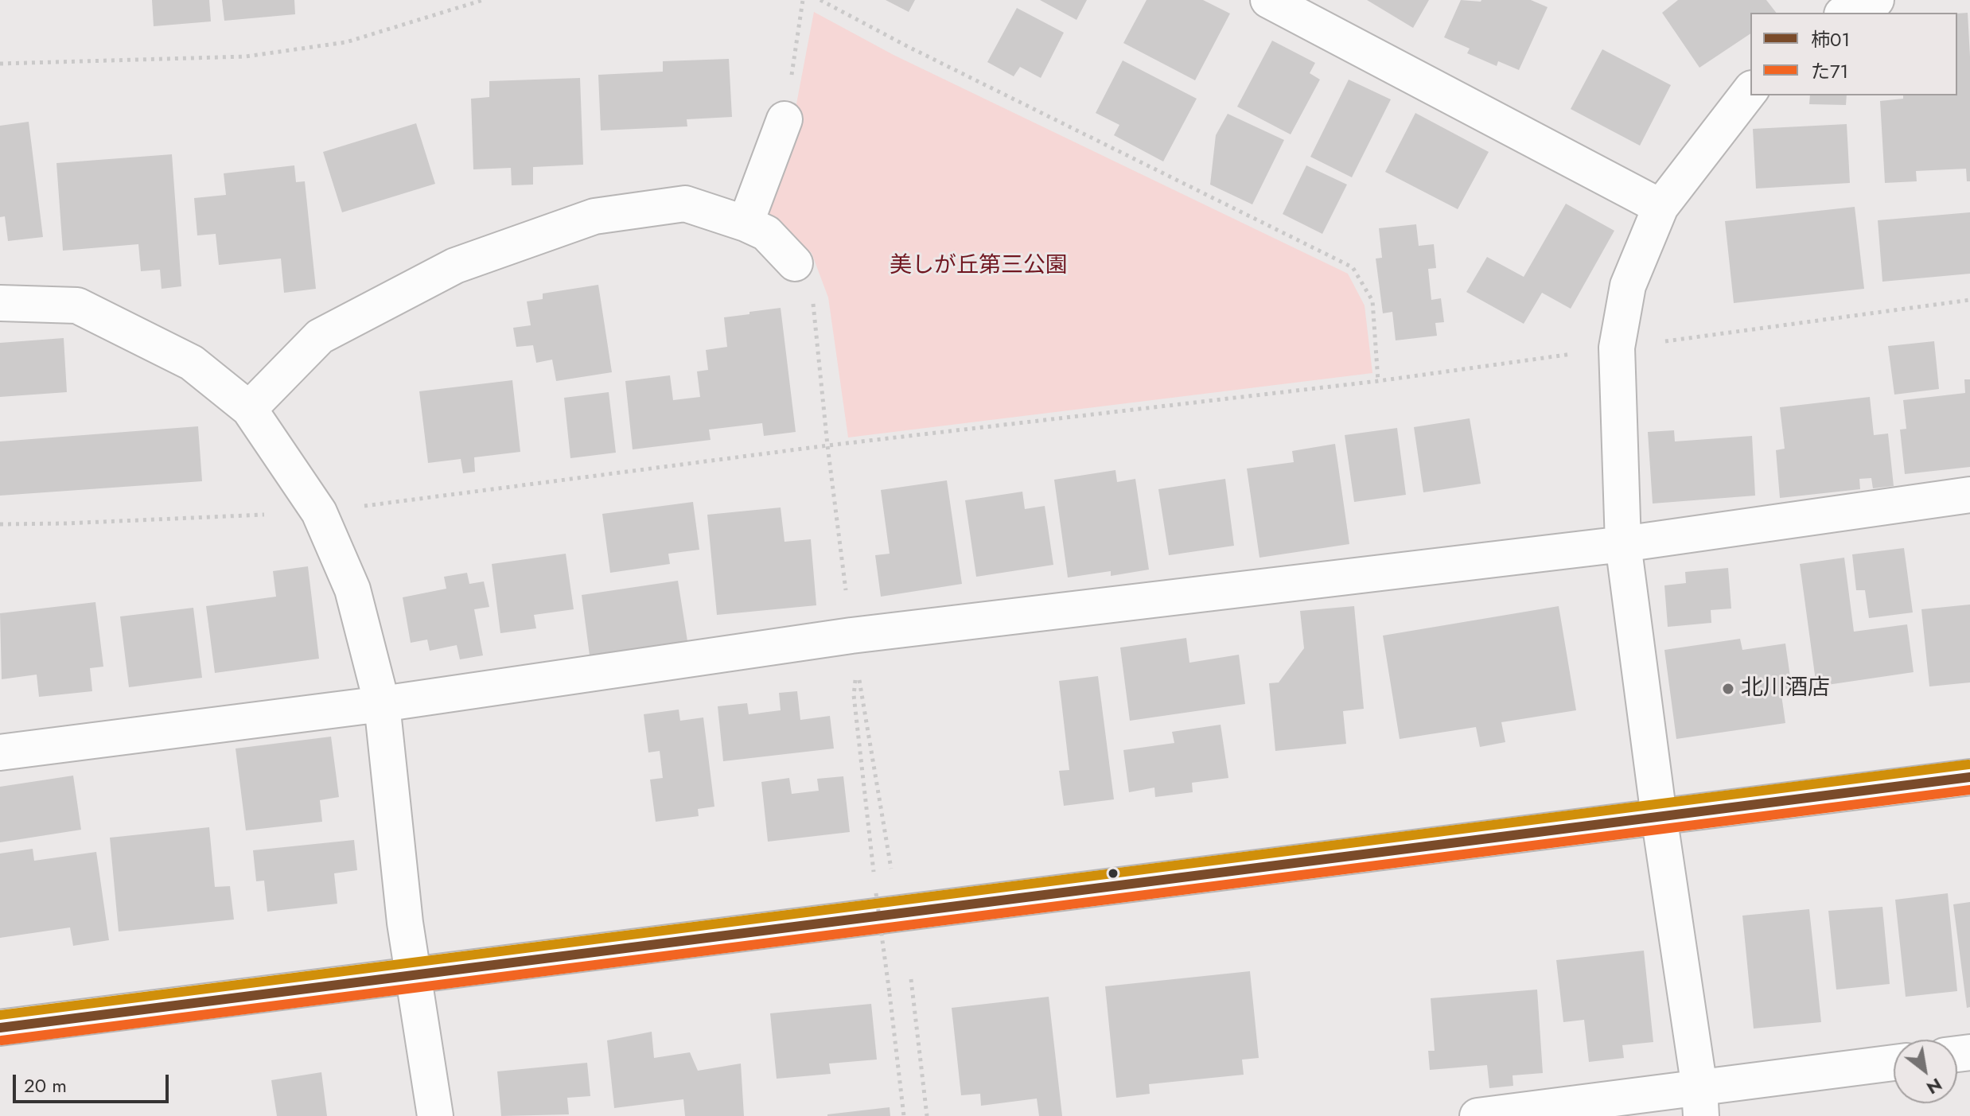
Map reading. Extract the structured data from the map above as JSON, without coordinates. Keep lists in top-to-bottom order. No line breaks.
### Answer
{"parks":["美しが丘第三公園"],"places":["北川酒店"],"lines":["transit line 柿01","transit line た71"],"legend":["柿01","た71"],"scale_bar":"20 m","north":"bottom right"}
